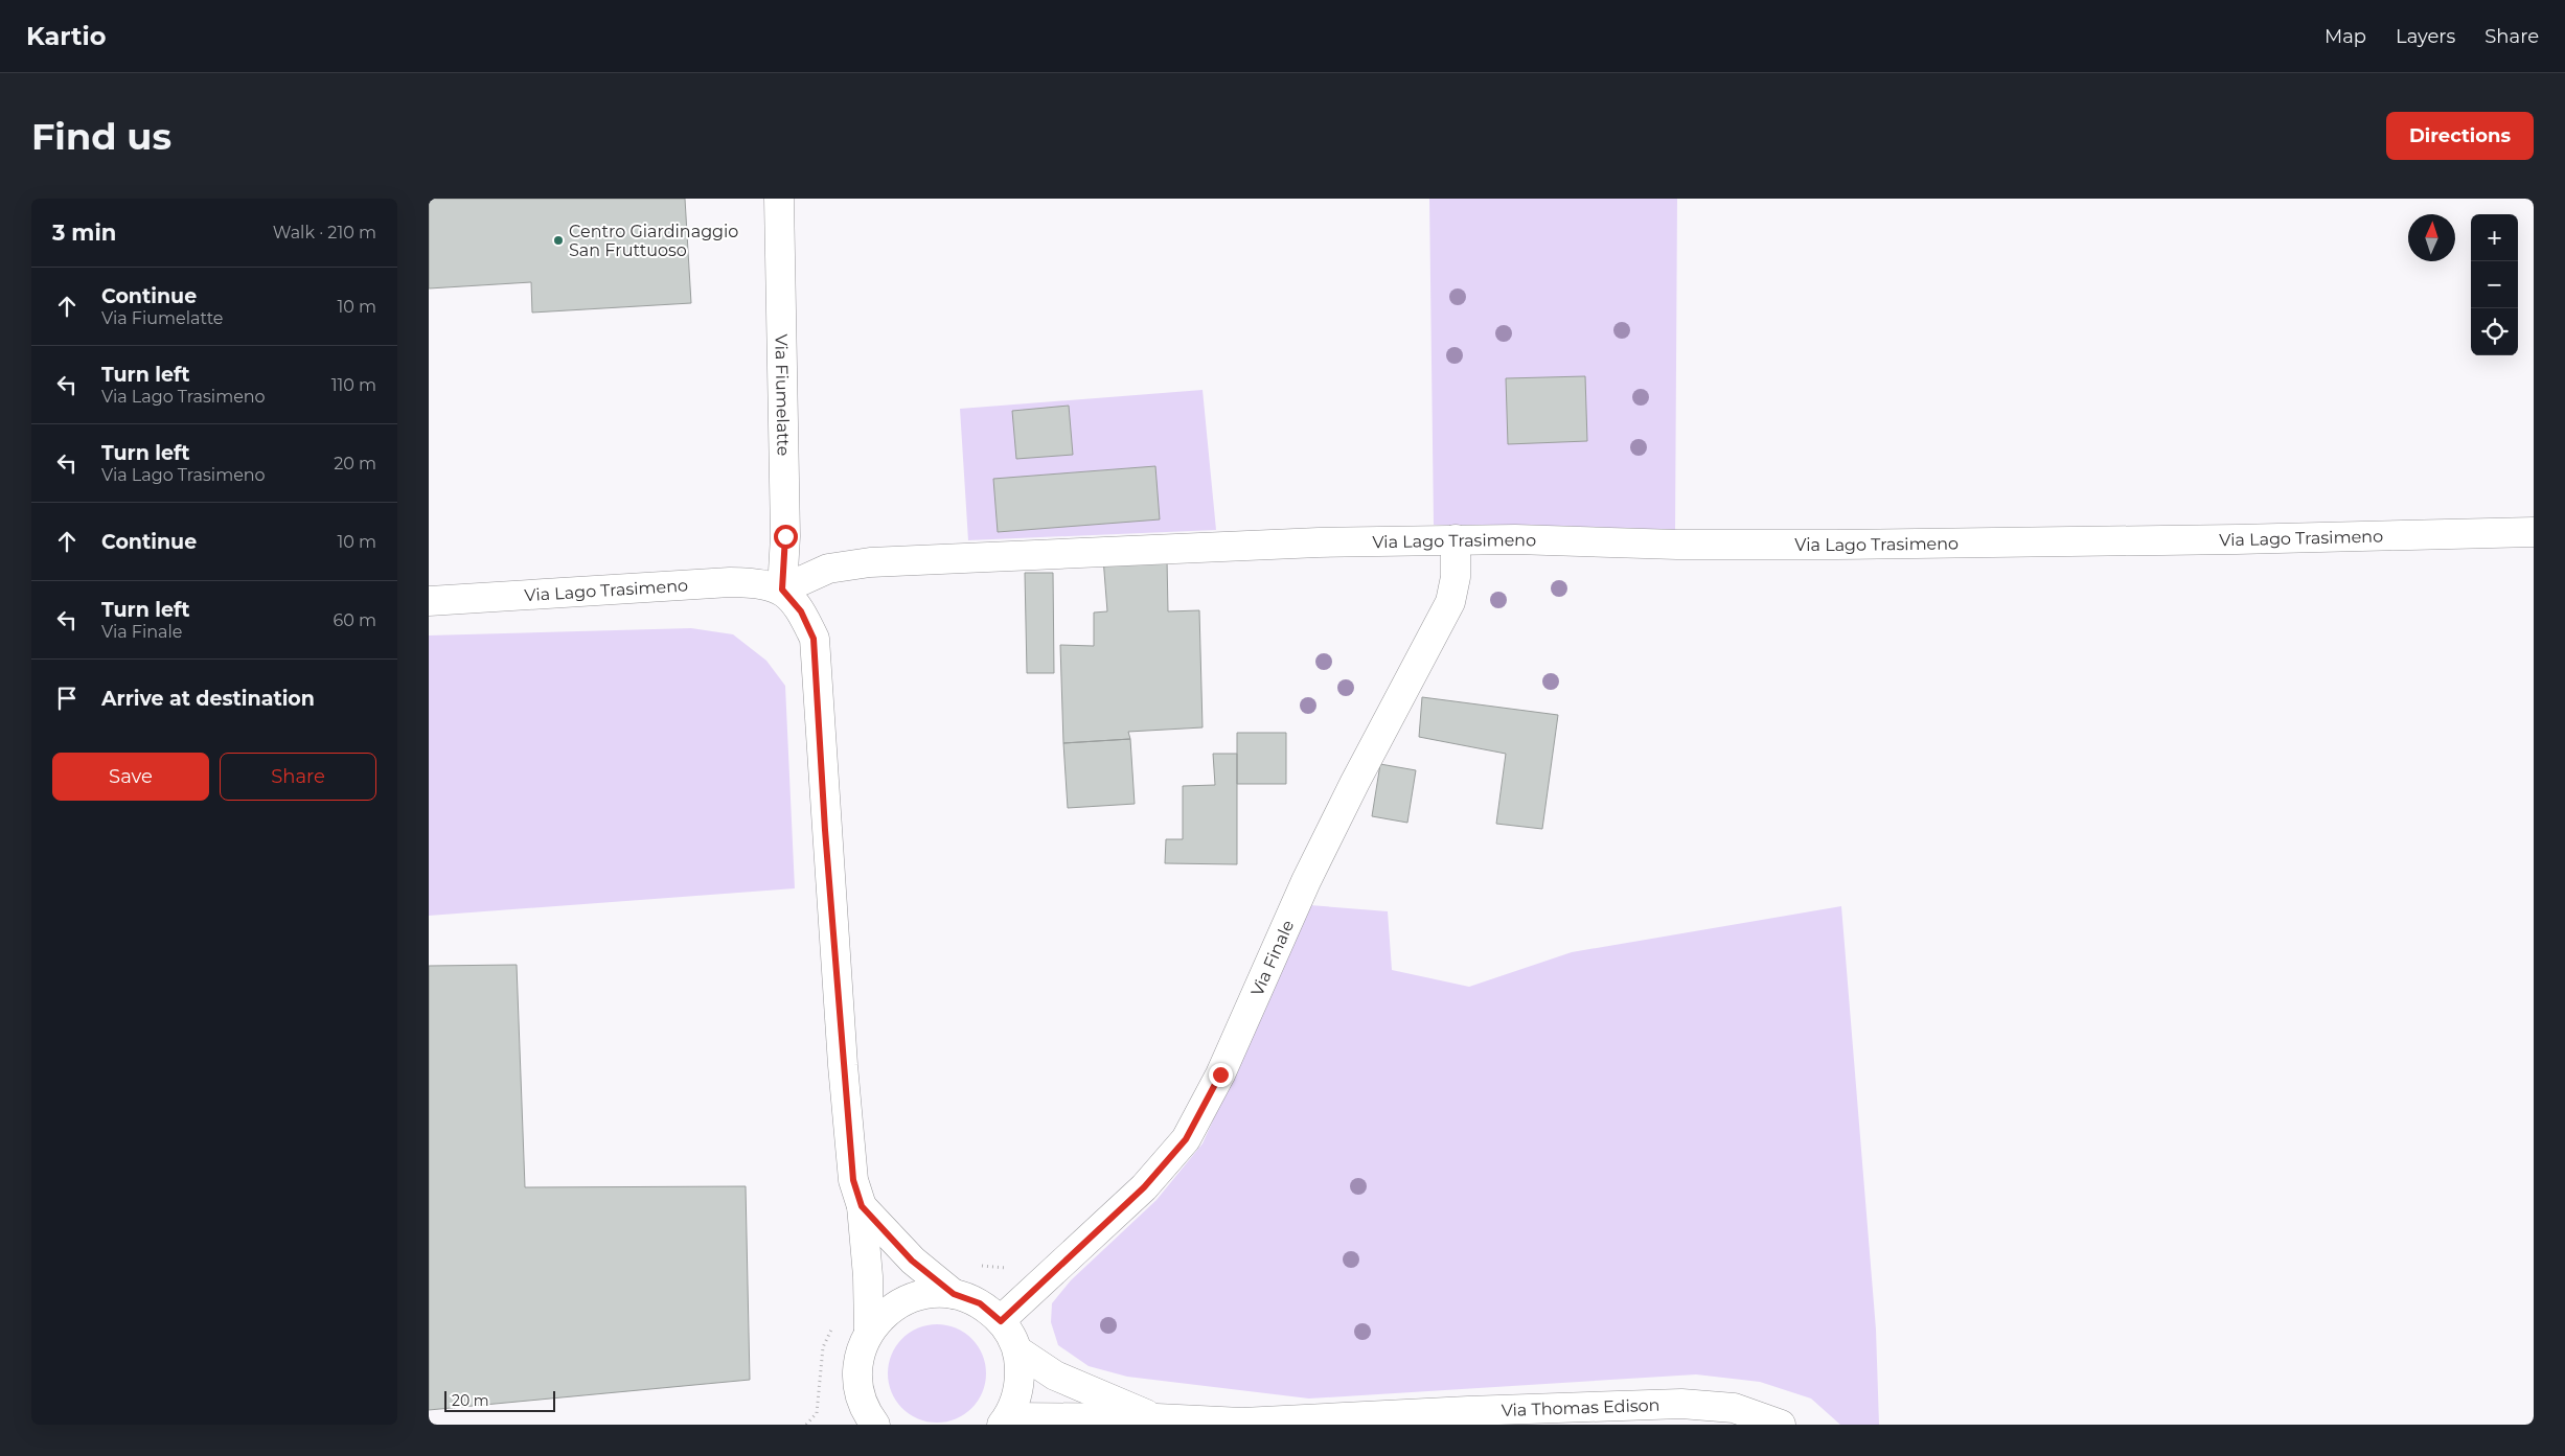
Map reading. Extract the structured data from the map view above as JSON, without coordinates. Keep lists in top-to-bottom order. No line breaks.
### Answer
{"streets":{"street":["Via Fiumelatte","Via Lago Trasimeno","Via Finale","Via Thomas Edison"]},"crossings":[["Via Fiumelatte","Via Lago Trasimeno"],["Via Lago Trasimeno","Via Finale"]],"places":["Centro Giardinaggio San Fruttuoso"],"scale_bar":"20 m","north":"top","page":{"header":"Kartio","nav":["Map","Layers","Share"],"buttons":["Directions",["Save","Share"]],"title":"Find us","heading":["3 min","Walk · 210 m"],"map_buttons":["+","−"],"list":[["Continue","Via Fiumelatte","10 m"],["Turn left","Via Lago Trasimeno","110 m"],["Turn left","Via Lago Trasimeno","20 m"],["Continue","10 m"],["Turn left","Via Finale","60 m"],"Arrive at destination"],"scale":"20 m"}}
